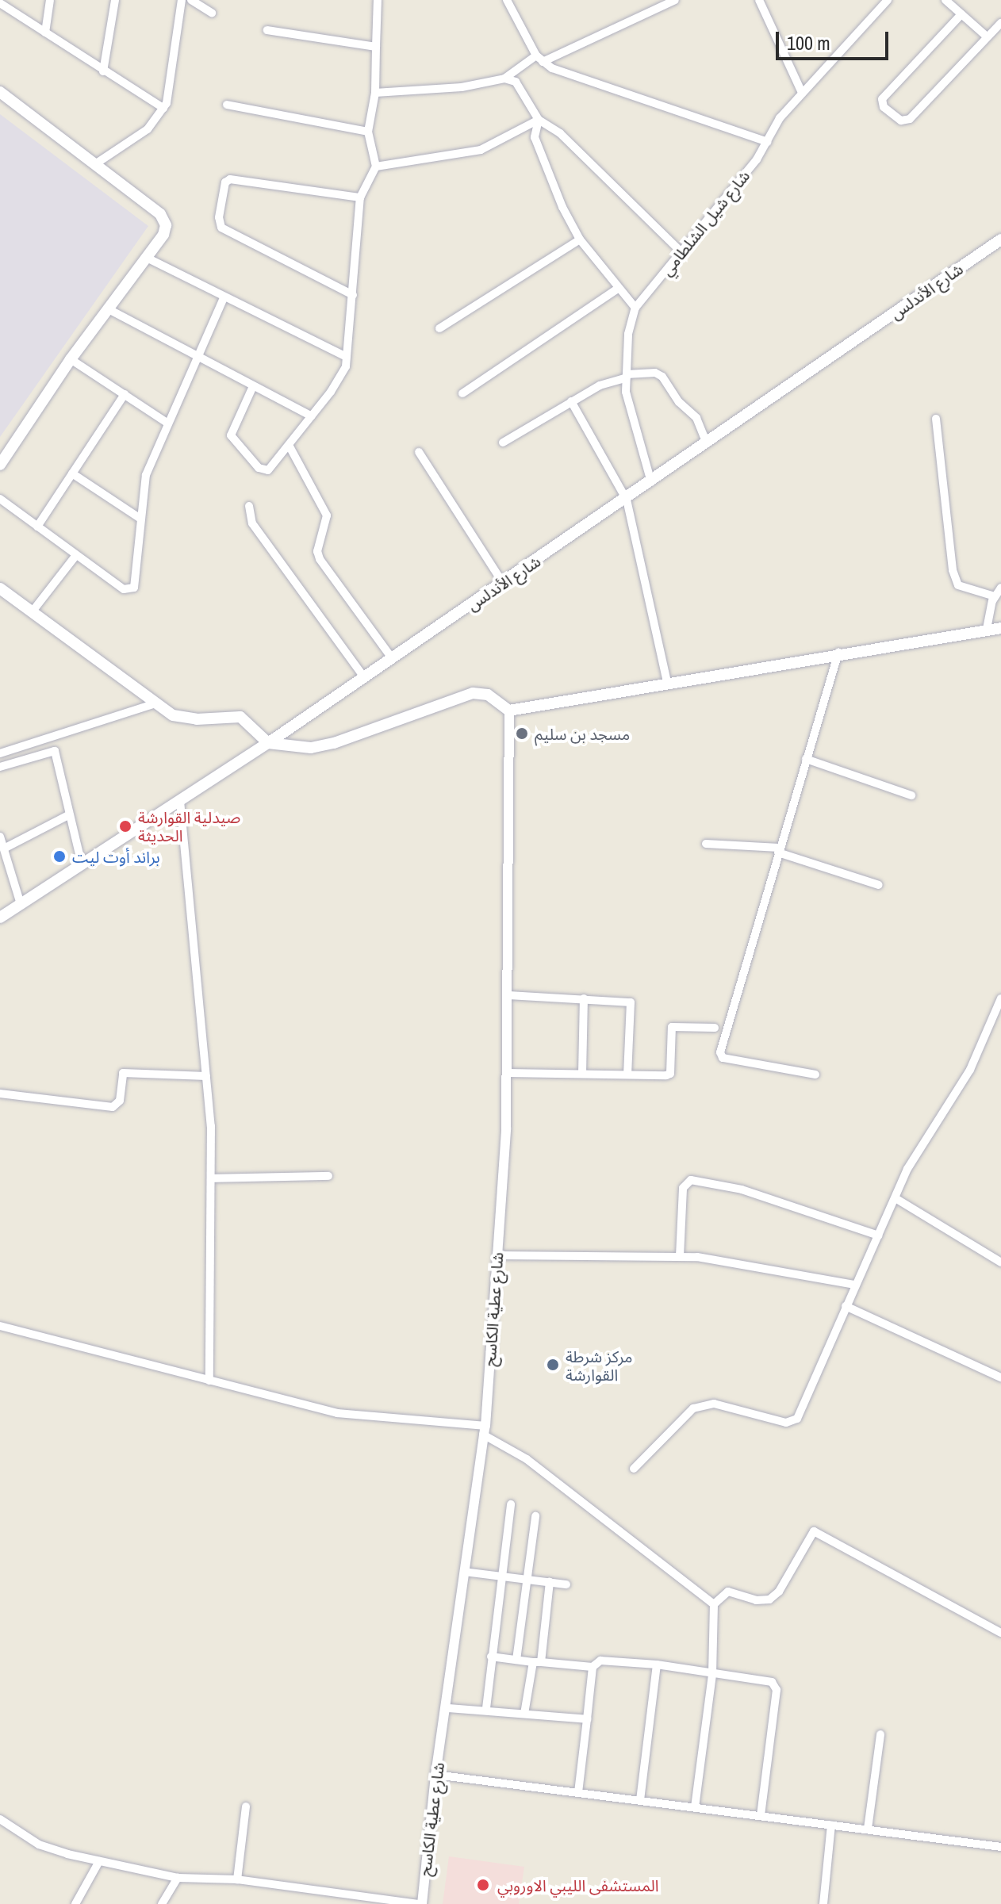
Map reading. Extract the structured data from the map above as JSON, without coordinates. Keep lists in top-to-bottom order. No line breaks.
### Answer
{"streets":{"main road":["شارع الأندلس"],"street":["شارع شيل الشلطامي","شارع عطية الكاسح"]},"crossings":[["شارع شيل الشلطامي","شارع الأندلس"]],"places":["مسجد بن سليم","صيدلية القوارشة الحديثة","براند أوت ليت","مركز شرطة القوارشة","المستشفی الليبي الاوروبي"],"scale_bar":"100 m"}
